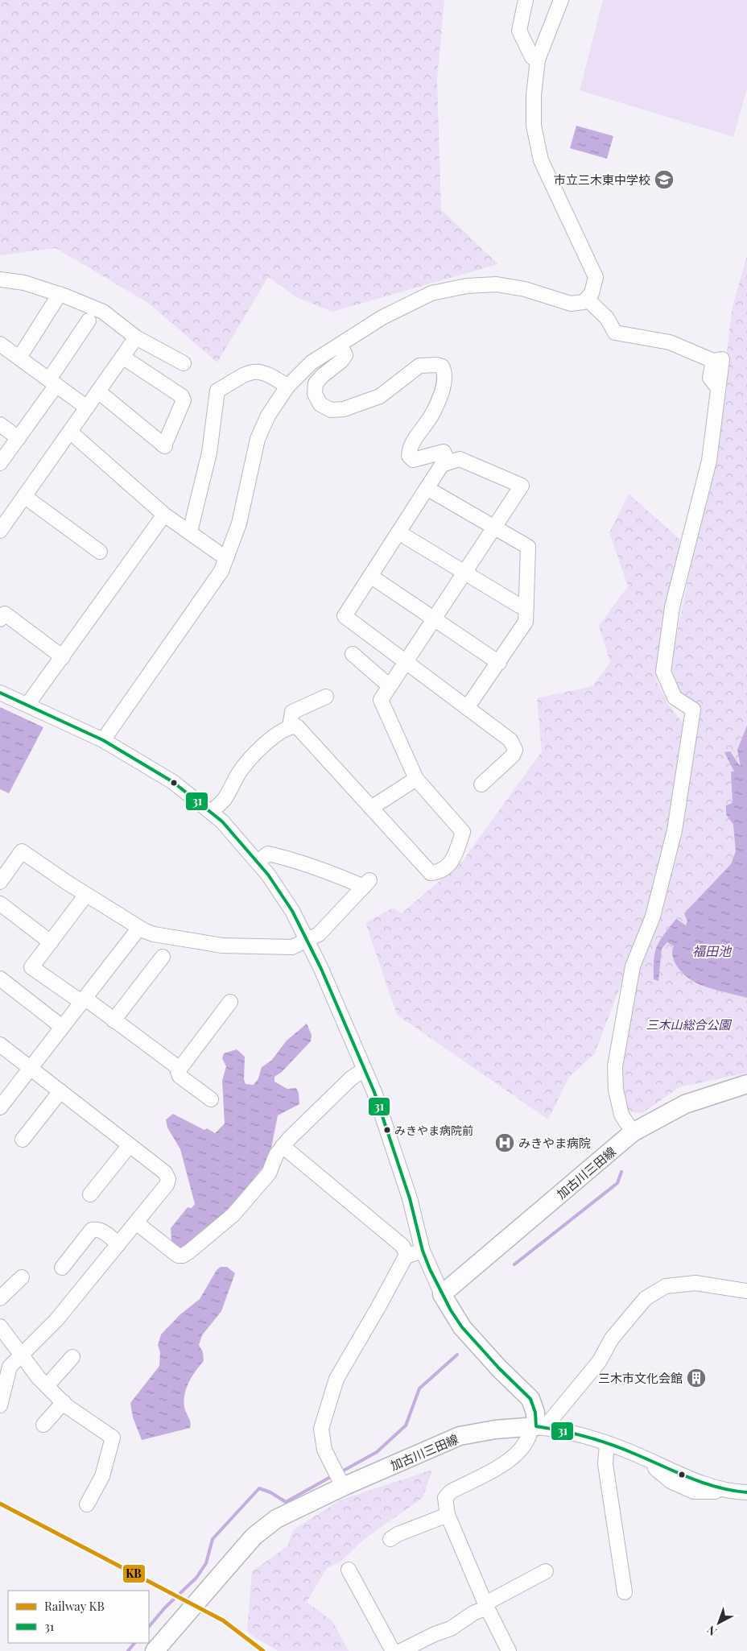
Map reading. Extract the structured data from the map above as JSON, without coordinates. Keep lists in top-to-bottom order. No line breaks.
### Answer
{"streets":{"main road":["加古川三田線"]},"water":["福田池"],"parks":["三木山総合公園"],"places":{"school or university":["市立三木東中学校"],"other":["みきやま病院前"],"hospital":["みきやま病院"],"building":["三木市文化会館"]},"lines":["transit line 31","rail line KB"],"legend":["Railway KB","31"],"north":"bottom left"}
